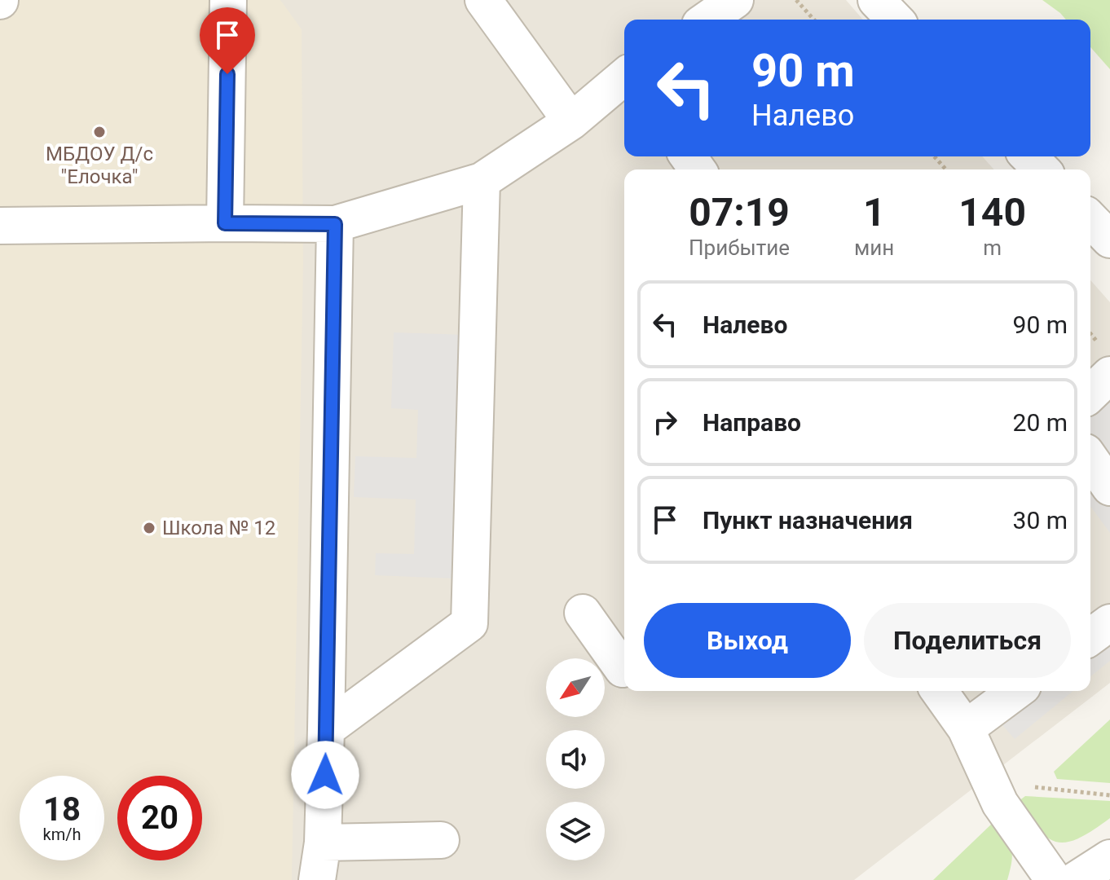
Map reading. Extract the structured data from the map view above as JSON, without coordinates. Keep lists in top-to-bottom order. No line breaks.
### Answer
{"places":["МБДОУ Д/с \"Елочка\"","Школа № 12"],"north":"bottom left","page":{"turn":["90 m","Налево"],"eta":["07:19","Прибытие","1","мин","140","m"],"list":[{"name":"Налево","value":"90 m"},{"name":"Направо","value":"20 m"},{"name":"Пункт назначения","value":"30 m"}],"buttons":["Выход","Поделиться"],"speed":"18 km/h","limit":"20"}}
